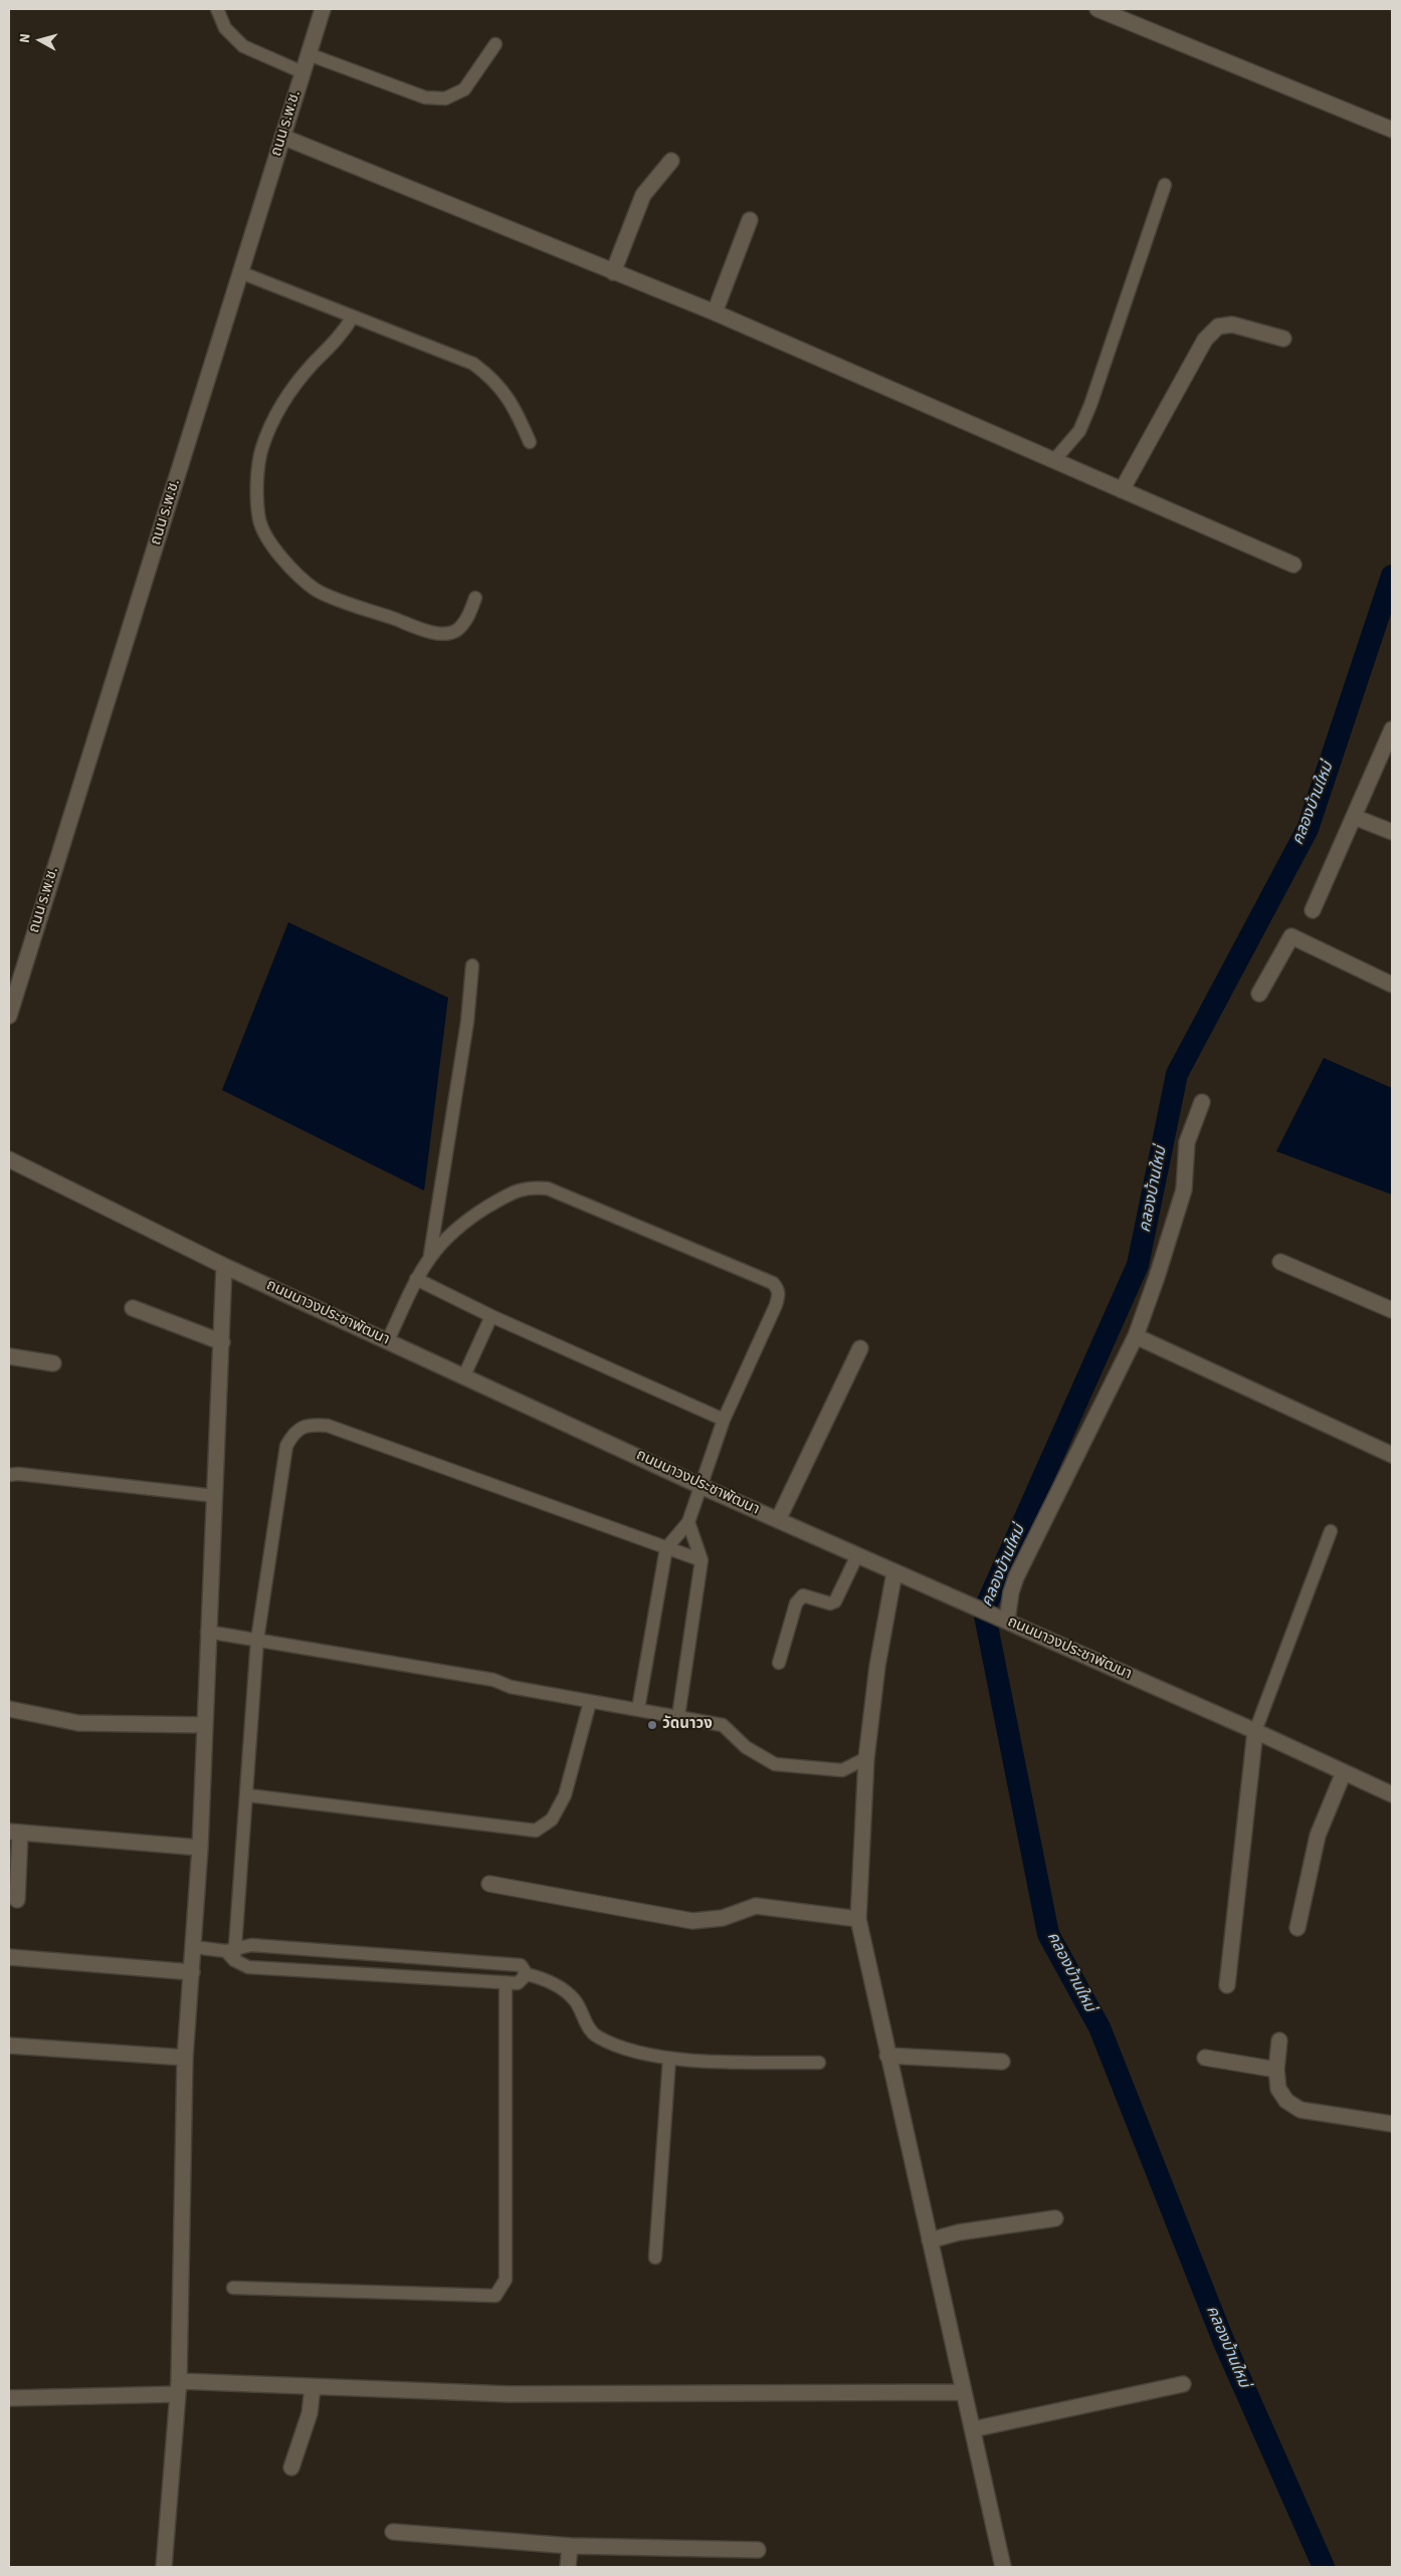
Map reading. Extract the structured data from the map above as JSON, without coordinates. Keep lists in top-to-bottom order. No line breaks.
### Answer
{"streets":{"street":["ถนน ร.พ.ช.","ถนนนาวงประชาพัฒนา"]},"water":["คลองบ้านใหม่"],"places":["วัดนาวง"],"north":"left"}
